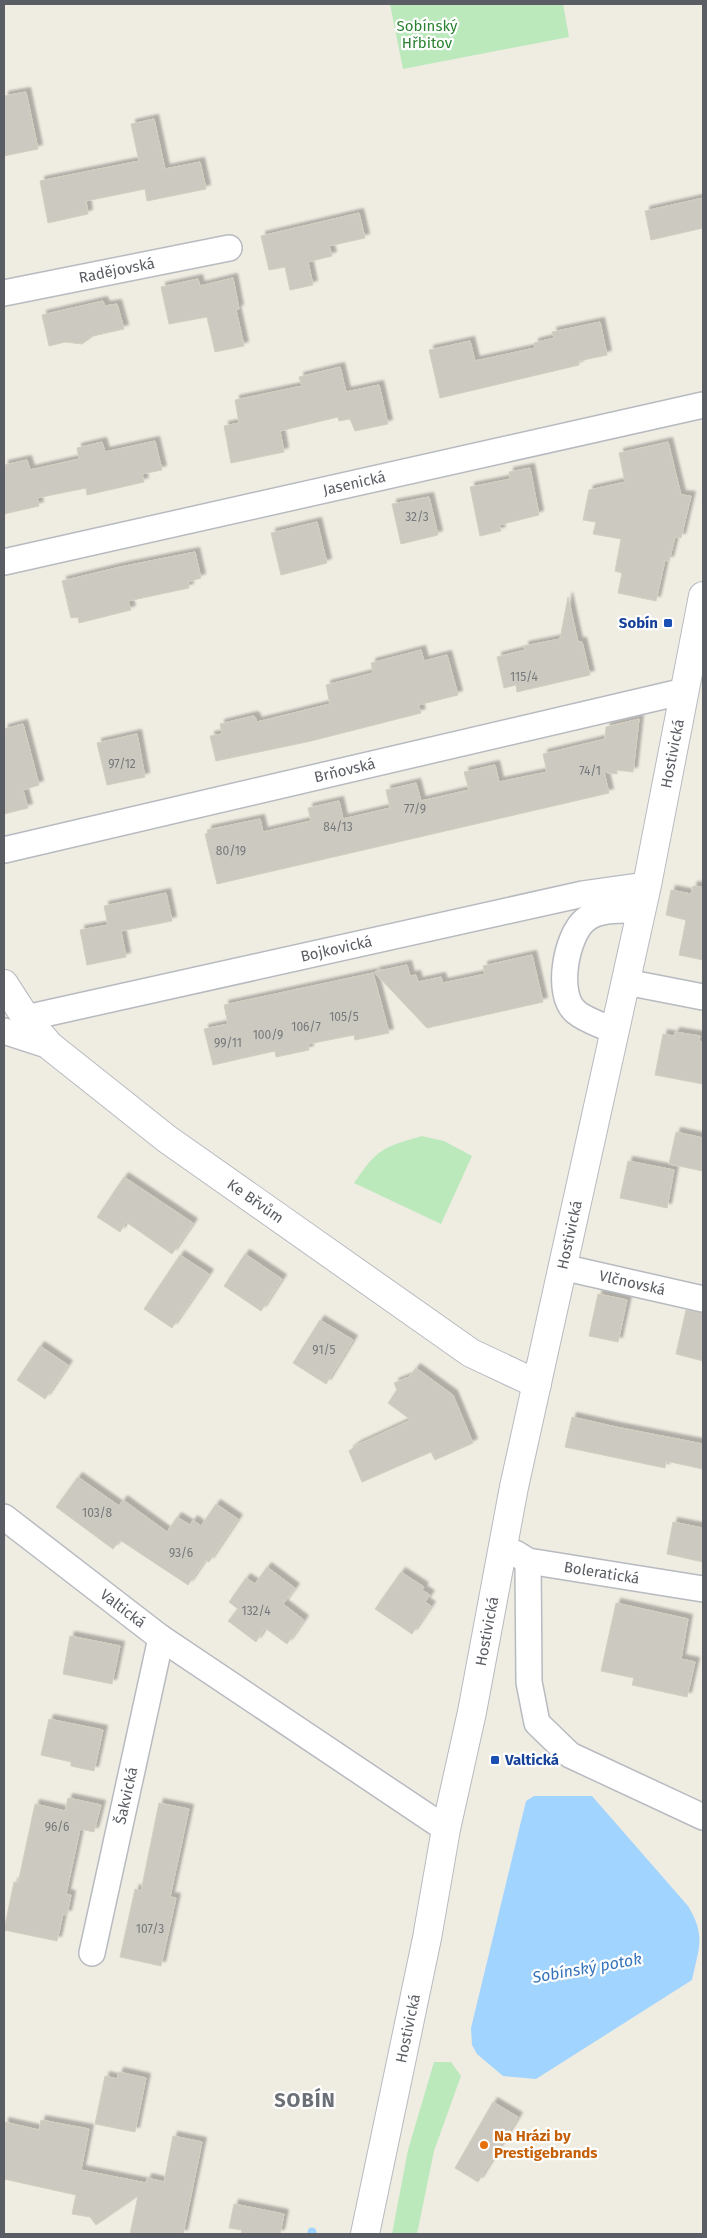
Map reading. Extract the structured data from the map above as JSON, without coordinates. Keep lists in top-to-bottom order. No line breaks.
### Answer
{"streets":{"street":["Radějovská","Jasenická","Hostivická","Brňovská","Bojkovická","Ke Břvům","Vlčnovská","Boleratická","Valtická","Šakvická"]},"crossings":[["Hostivická","Brňovská"],["Hostivická","Bojkovická"],["Hostivická","Ke Břvům"],["Hostivická","Vlčnovská"],["Hostivická","Boleratická"],["Hostivická","Valtická"],["Bojkovická","Ke Břvům"],["Valtická","Šakvická"]],"districts":["SOBÍN"],"water":["Sobínský potok"],"parks":["Sobínský Hřbitov"],"places":{"transit":["Sobín","Valtická"],"other":["Na Hrázi by Prestigebrands"]},"house_numbers":["32/3","115/4","97/12","74/1","77/9","84/13","80/19","105/5","106/7","100/9","99/11","91/5","103/8","93/6","132/4","96/6","107/3"]}
